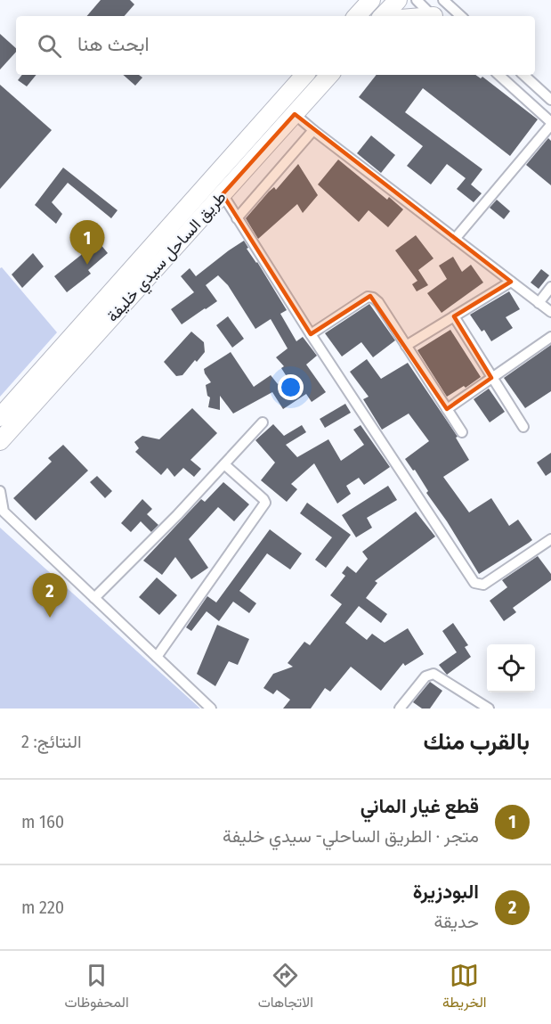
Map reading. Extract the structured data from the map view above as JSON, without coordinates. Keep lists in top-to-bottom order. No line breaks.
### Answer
{"streets":{"highway":["طريق الساحل سيدي خليفة"]},"page":{"search":"ابحث هنا","pins":["1","2"],"heading":["بالقرب منك","النتائج: 2"],"list":[{"mark":"1","name":"قطع غيار الماني","note":"متجر · الطريق الساحلي- سيدي خليفة","value":"160 m"},{"mark":"2","name":"البودزيرة","note":"حديقة","value":"220 m"}],"nav":["الخريطة","الاتجاهات","المحفوظات"]}}
